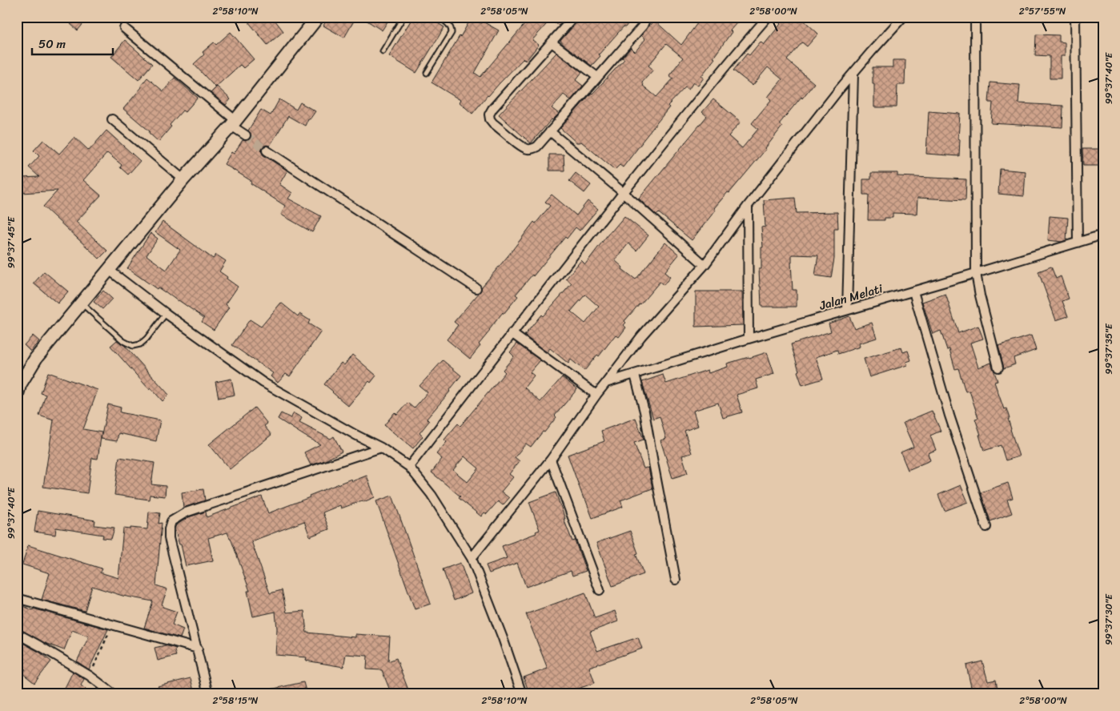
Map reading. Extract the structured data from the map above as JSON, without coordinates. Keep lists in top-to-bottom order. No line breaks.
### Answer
{"streets":{"street":["Jalan Melati"]},"scale_bar":"50 m","coordinates":["2°58'10\"N","2°58'05\"N","2°58'00\"N","2°57'55\"N","99°37'40\"E","99°37'45\"E","99°37'35\"E","99°37'30\"E","2°58'15\"N"]}
